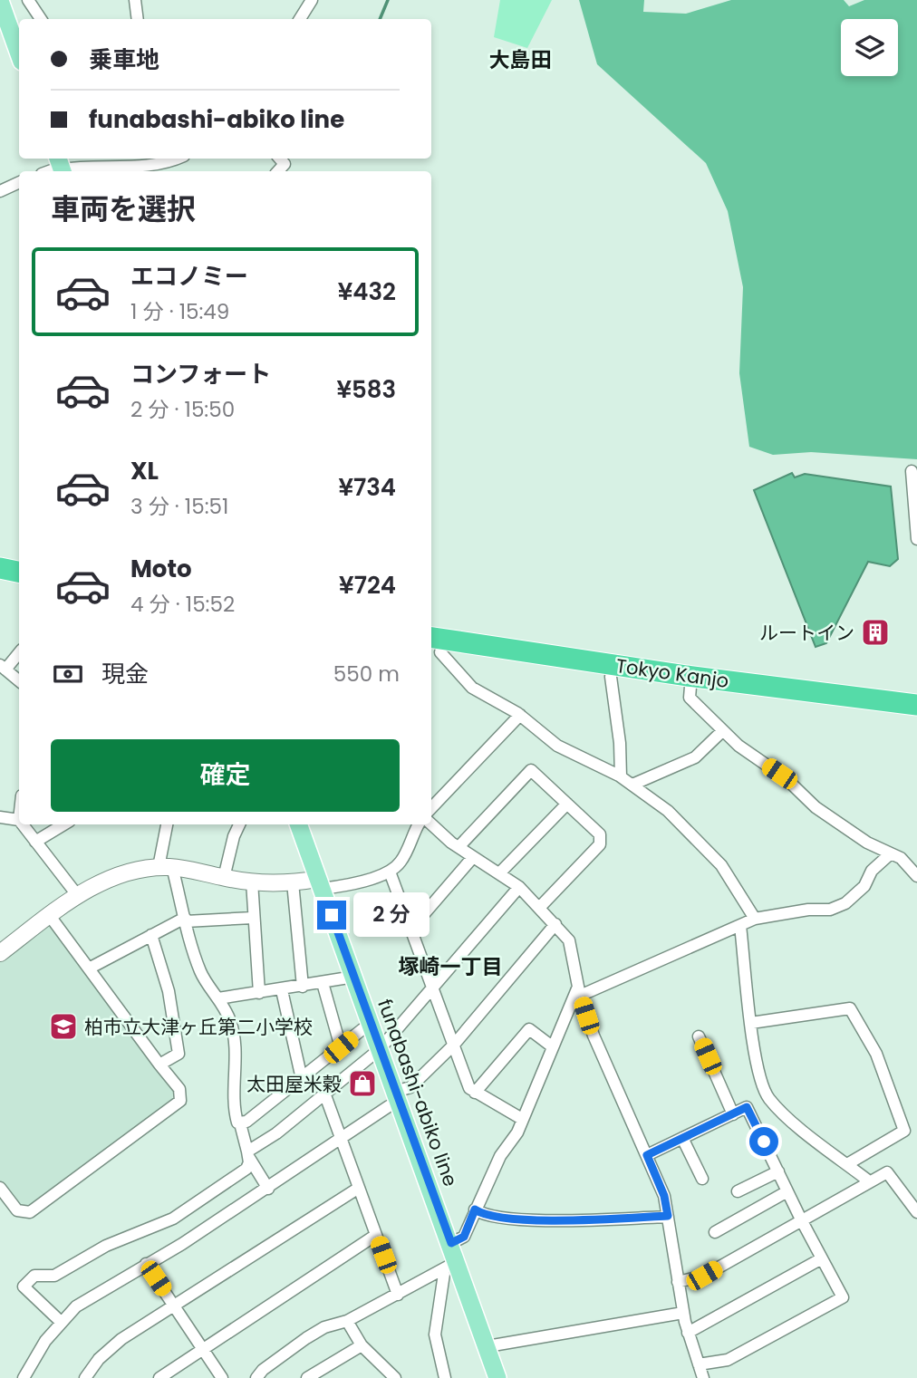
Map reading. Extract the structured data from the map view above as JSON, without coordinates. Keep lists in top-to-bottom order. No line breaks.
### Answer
{"streets":{"highway":["Tokyo Kanjo"],"main road":["funabashi-abiko line"]},"districts":["大島田","塚崎一丁目"],"places":{"building":["ルートイン"],"school or university":["柏市立大津ヶ丘第二小学校"],"shop":["太田屋米穀"]},"page":{"banner":["乗車地","funabashi-abiko line"],"heading":"車両を選択","list":[{"name":"エコノミー","note":"1 分 · 15:49","value":"¥432"},{"name":"コンフォート","note":"2 分 · 15:50","value":"¥583"},{"name":"XL","note":"3 分 · 15:51","value":"¥734"},{"name":"Moto","note":"4 分 · 15:52","value":"¥724"}],"pay":["現金","550 m"],"buttons":"確定","bubble":"2 分"}}
